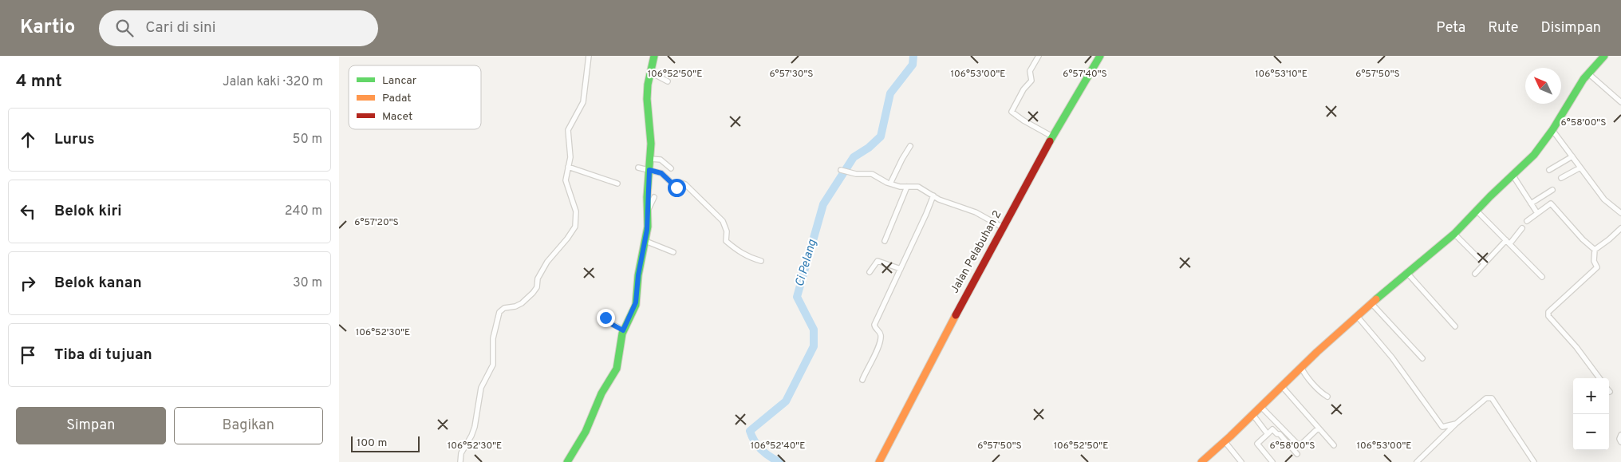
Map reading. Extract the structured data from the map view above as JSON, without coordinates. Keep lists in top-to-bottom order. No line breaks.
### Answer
{"streets":{"street":["Jalan Pelabuhan 2"]},"water":["Ci Pelang"],"legend":["Lancar","Padat","Macet"],"scale_bar":"100 m","north":"top left","page":{"header":"Kartio","search":"Cari di sini","nav":["Peta","Rute","Disimpan"],"heading":["4 mnt","Jalan kaki · 320 m"],"list":[["Lurus","50 m"],["Belok kiri","240 m"],["Belok kanan","30 m"],"Tiba di tujuan"],"map_buttons":["+","−"],"buttons":["Simpan","Bagikan"],"scale":"100 m"},"coordinates":["106°52'50\"E","106°53'00\"E","106°53'10\"E","6°57'30\"S","6°57'40\"S","6°57'50\"S","6°58'00\"S","6°57'20\"S","106°52'30\"E","106°52'40\"E"]}
